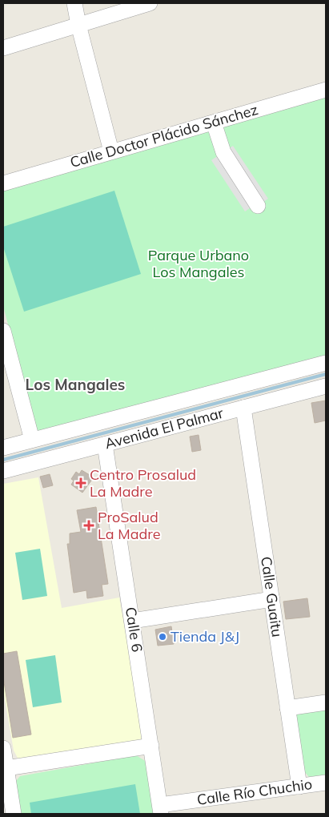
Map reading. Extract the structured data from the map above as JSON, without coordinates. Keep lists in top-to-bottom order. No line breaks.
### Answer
{"streets":{"street":["Calle Doctor Plácido Sánchez","Avenida El Palmar","Calle Guaitu","Calle 6","Calle Río Chuchio"]},"crossings":[["Avenida El Palmar","Calle Guaitu"],["Avenida El Palmar","Calle 6"],["Calle Guaitu","Calle Río Chuchio"],["Calle 6","Calle Río Chuchio"]],"districts":["Los Mangales"],"parks":["Parque Urbano Los Mangales"],"places":{"health":["Centro Prosalud La Madre","ProSalud La Madre"],"other":["Tienda J&J"]}}
